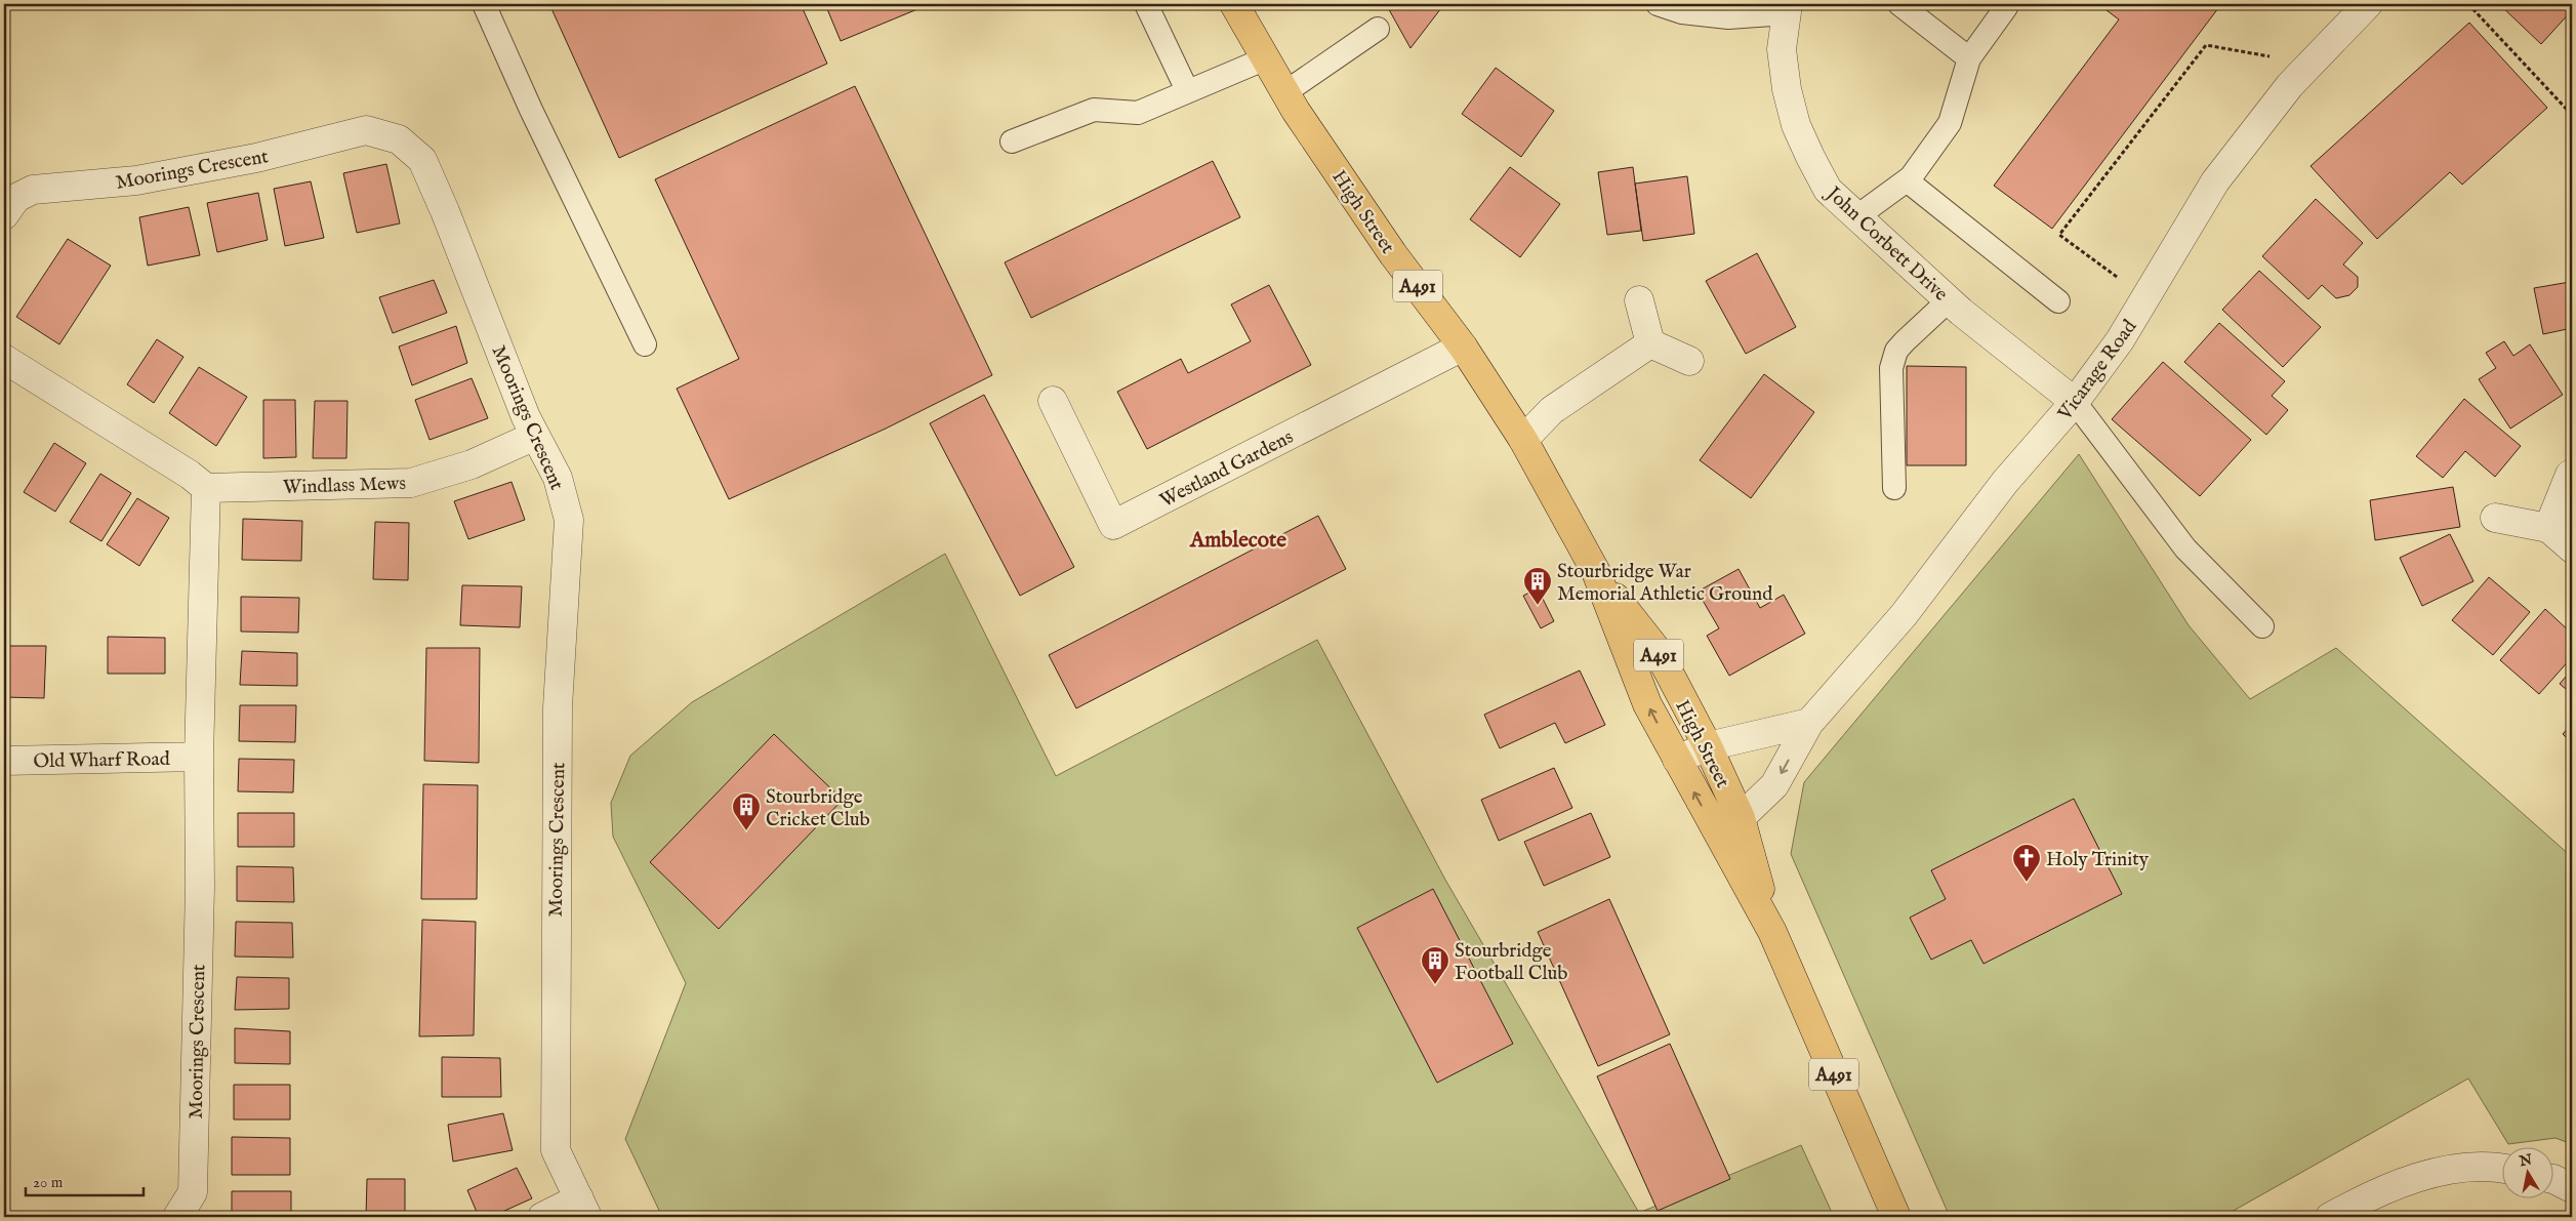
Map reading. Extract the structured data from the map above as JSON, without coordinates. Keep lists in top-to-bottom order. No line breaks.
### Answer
{"streets":{"highway":["High Street","A491"],"street":["Moorings Crescent","John Corbett Drive","Vicarage Road","Westland Gardens","Windlass Mews","Old Wharf Road"]},"crossings":[["Moorings Crescent","Windlass Mews"],["Moorings Crescent","Old Wharf Road"],["High Street","Vicarage Road"],["High Street","Westland Gardens"],["John Corbett Drive","Vicarage Road"]],"districts":["Amblecote"],"places":{"building":["Stourbridge War Memorial Athletic Ground","Stourbridge Cricket Club","Stourbridge Football Club"],"church":["Holy Trinity"]},"scale_bar":"20 m","north":"top"}
